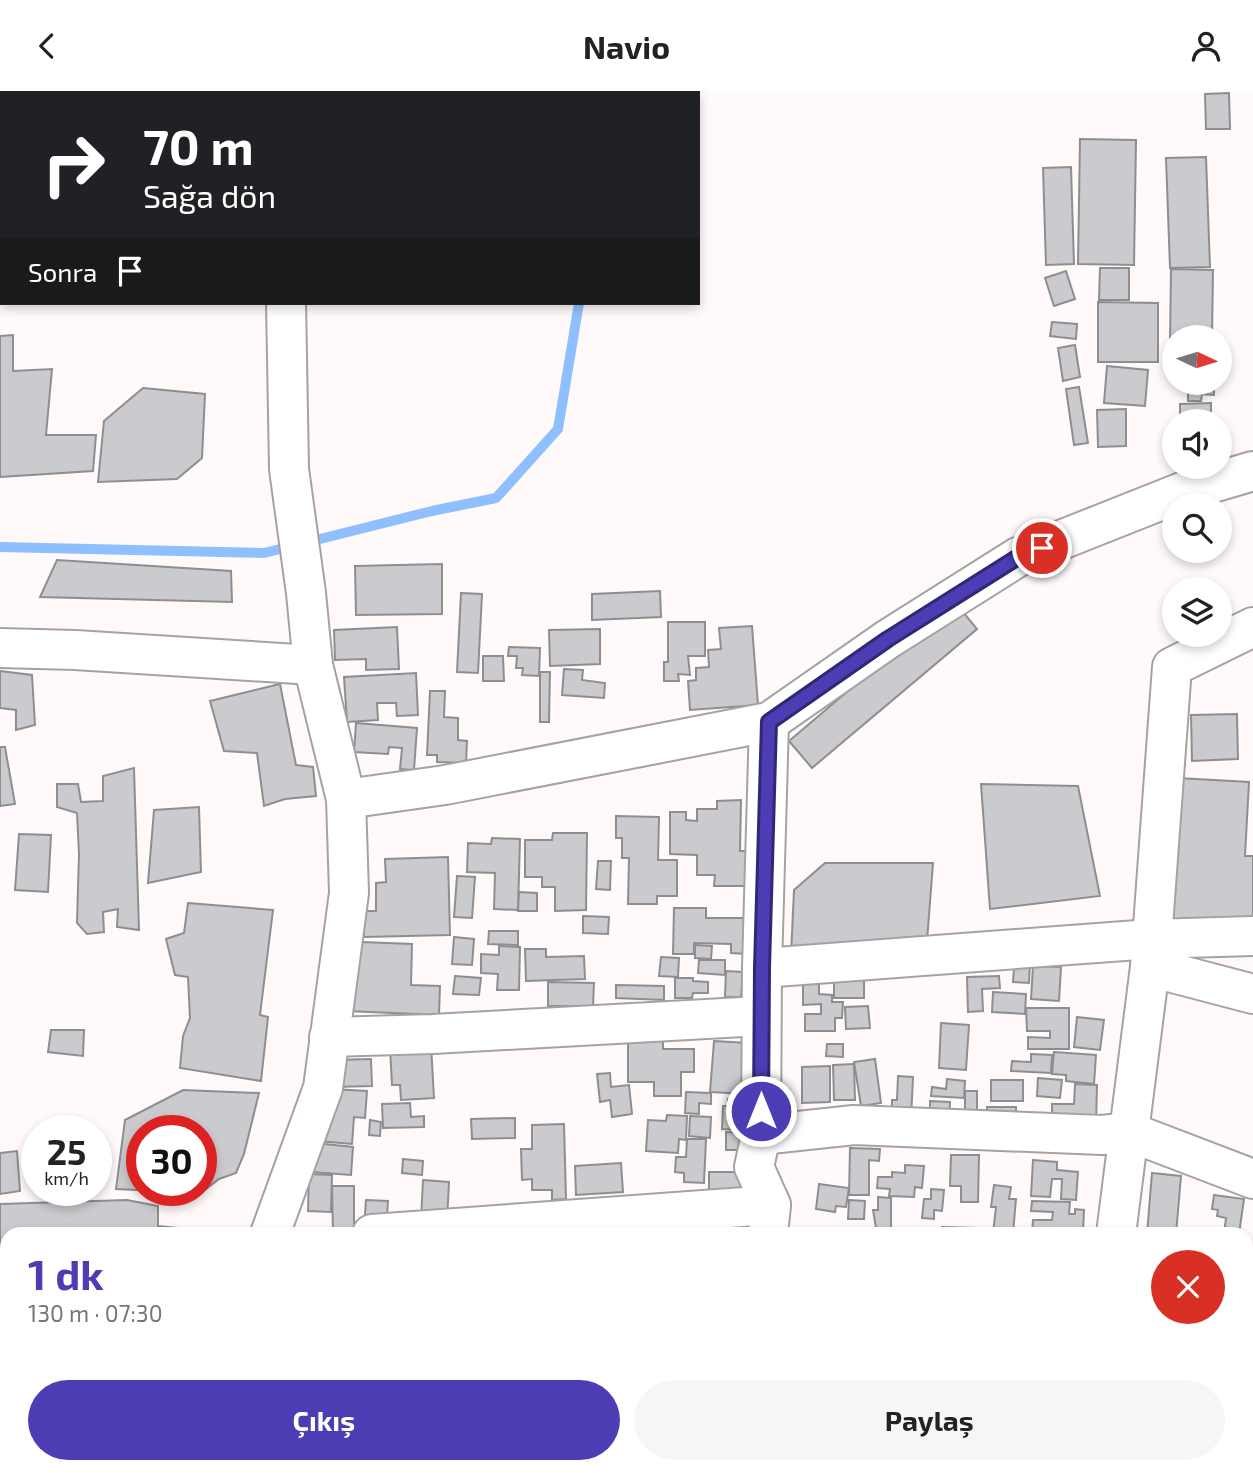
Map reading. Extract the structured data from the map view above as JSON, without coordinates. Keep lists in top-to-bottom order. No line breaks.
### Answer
{"north":"right","page":{"header":"Navio","turn":["70 m","Sağa dön"],"then":"Sonra","speed":"25 km/h","limit":"30","heading":["1 dk","130 m · 07:30"],"buttons":["Çıkış","Paylaş"]}}
